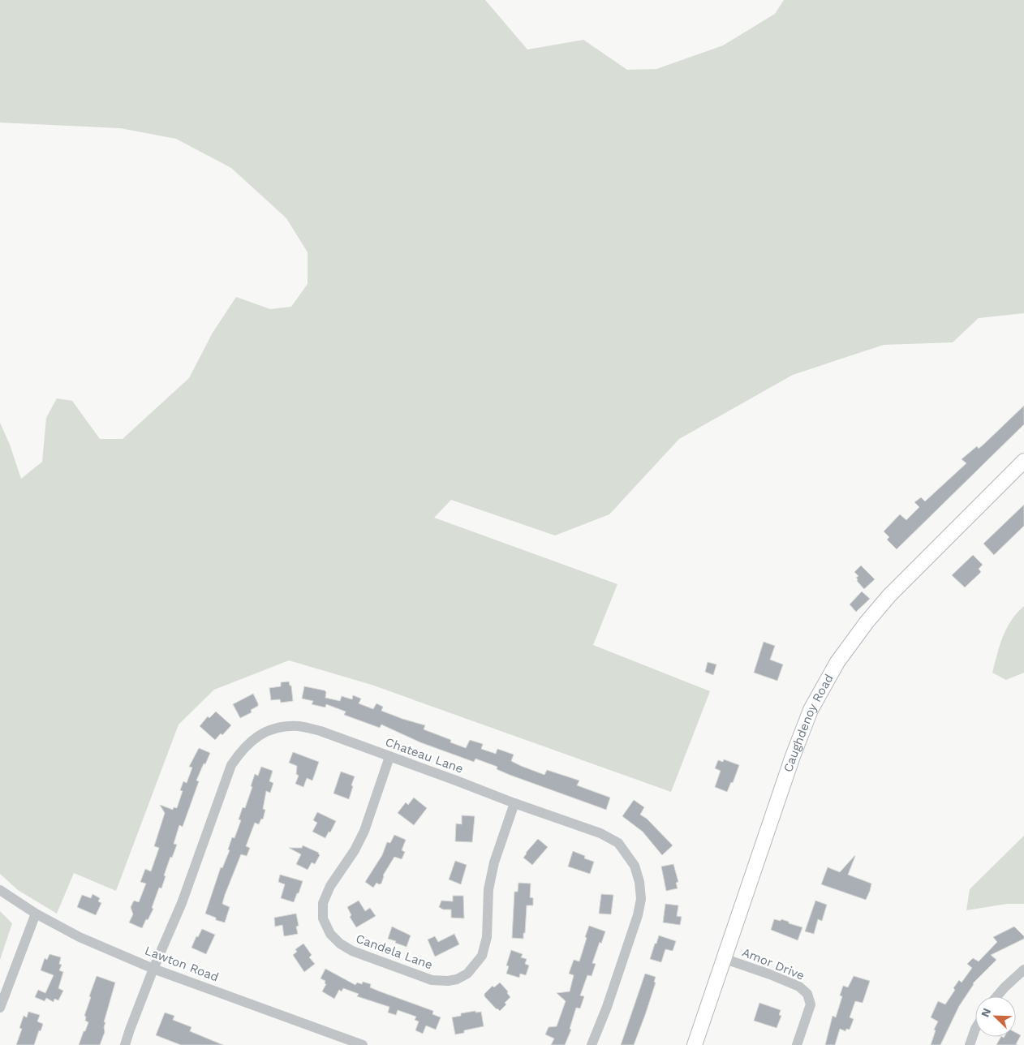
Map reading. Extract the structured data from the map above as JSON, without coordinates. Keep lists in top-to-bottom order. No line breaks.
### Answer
{"streets":{"street":["Caughdenoy Road","Chateau Lane","Candela Lane","Lawton Road","Amor Drive"]},"crossings":[["Caughdenoy Road","Amor Drive"],["Chateau Lane","Candela Lane"],["Chateau Lane","Lawton Road"]],"north":"top left"}
